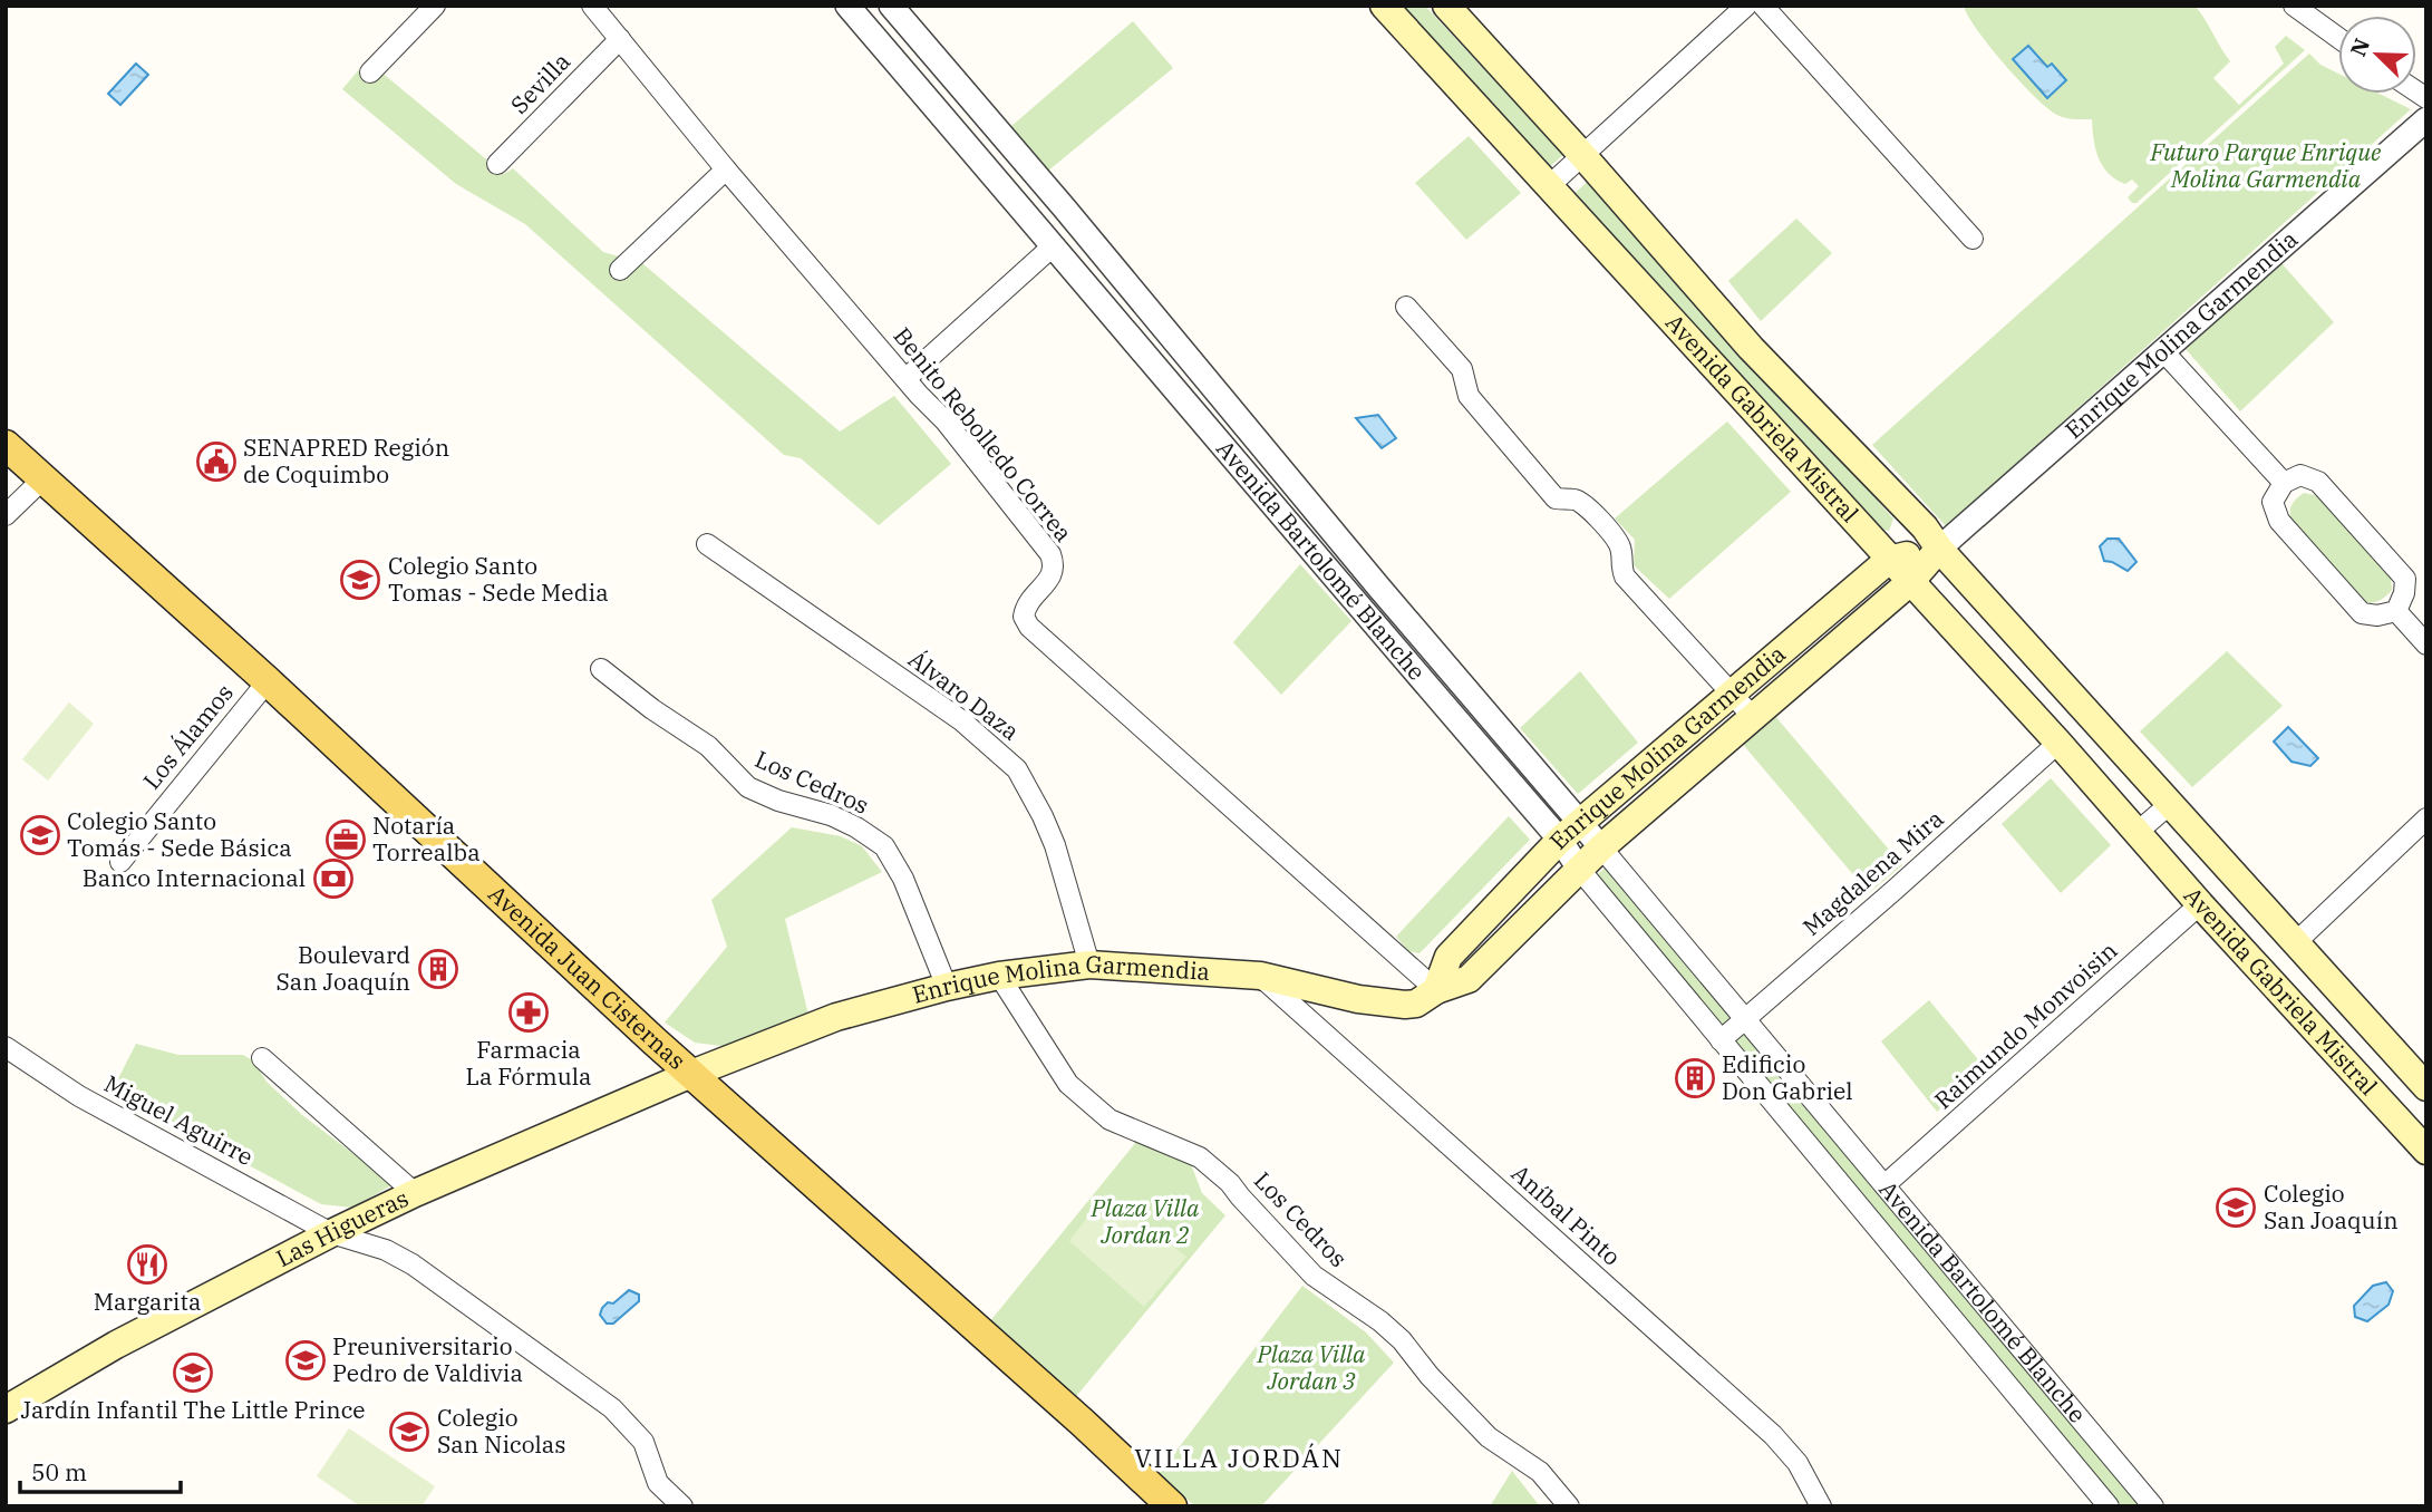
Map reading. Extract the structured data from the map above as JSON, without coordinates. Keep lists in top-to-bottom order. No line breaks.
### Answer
{"streets":{"main road":["Enrique Molina Garmendia","Avenida Gabriela Mistral","Avenida Juan Cisternas","Las Higueras"],"street":["Sevilla","Benito Rebolledo Correa","Avenida Bartolomé Blanche","Álvaro Daza","Los Álamos","Los Cedros","Magdalena Mira","Raimundo Monvoisin","Miguel Aguirre","Aníbal Pinto"]},"crossings":[["Sevilla","Benito Rebolledo Correa"],["Enrique Molina Garmendia","Avenida Gabriela Mistral"],["Enrique Molina Garmendia","Benito Rebolledo Correa"],["Enrique Molina Garmendia","Avenida Bartolomé Blanche"],["Enrique Molina Garmendia","Álvaro Daza"],["Enrique Molina Garmendia","Los Cedros"],["Enrique Molina Garmendia","Avenida Juan Cisternas"],["Enrique Molina Garmendia","Aníbal Pinto"],["Enrique Molina Garmendia","Las Higueras"],["Avenida Gabriela Mistral","Magdalena Mira"],["Avenida Gabriela Mistral","Raimundo Monvoisin"],["Avenida Bartolomé Blanche","Magdalena Mira"],["Avenida Bartolomé Blanche","Raimundo Monvoisin"],["Los Álamos","Avenida Juan Cisternas"],["Avenida Juan Cisternas","Las Higueras"],["Miguel Aguirre","Las Higueras"]],"districts":["VILLA JORDÁN"],"parks":["Futuro Parque Enrique Molina Garmendia","Plaza Villa Jordan 2","Plaza Villa Jordan 3"],"places":{"public building":["SENAPRED Región de Coquimbo"],"school or university":["Colegio Santo Tomas - Sede Media","Colegio Santo Tomás - Sede Básica","Colegio San Joaquín","Preuniversitario Pedro de Valdivia","Jardín Infantil The Little Prince","Colegio San Nicolas"],"office":["Notaría Torrealba"],"bank":["Banco Internacional"],"building":["Boulevard San Joaquín","Edificio Don Gabriel"],"pharmacy":["Farmacia La Fórmula"],"restaurant":["Margarita"]},"scale_bar":"50 m","north":"top left"}
